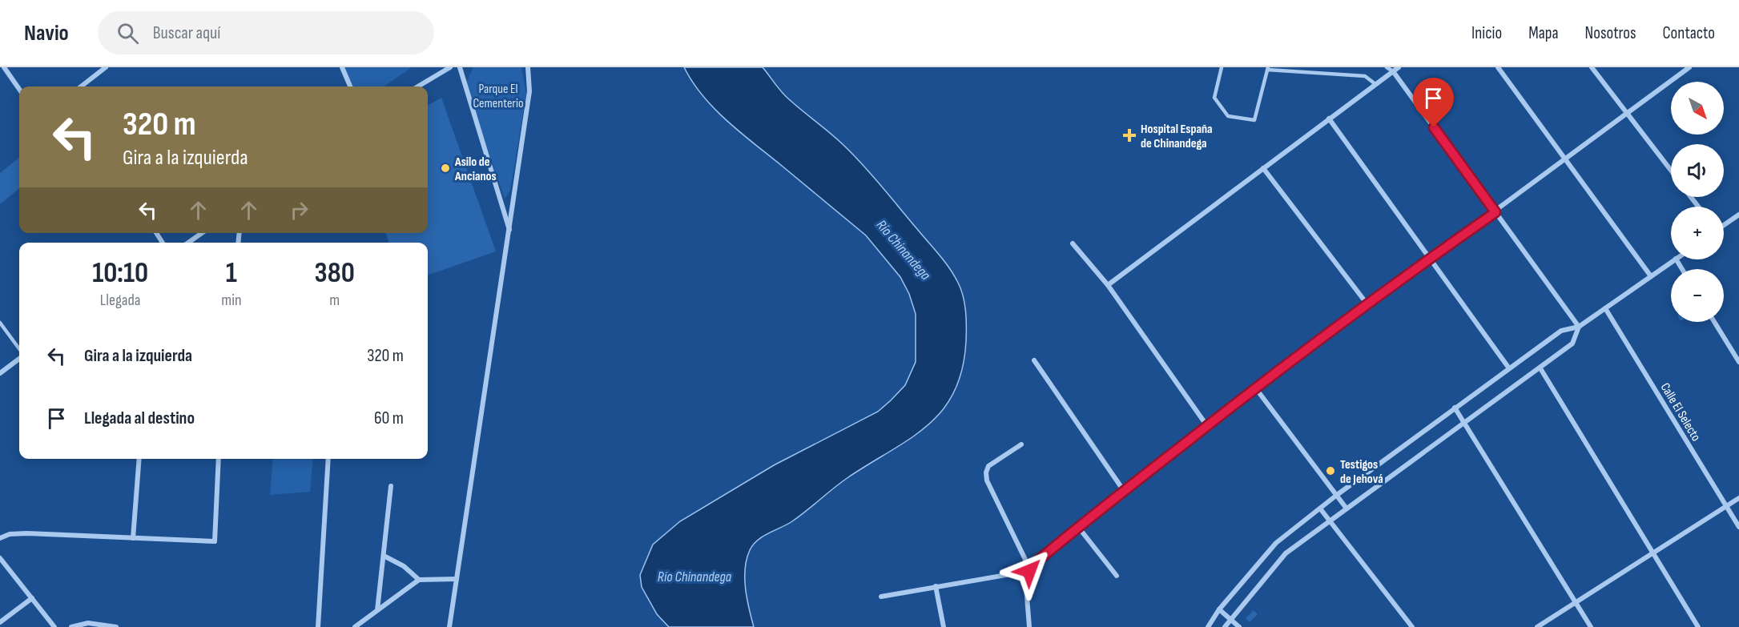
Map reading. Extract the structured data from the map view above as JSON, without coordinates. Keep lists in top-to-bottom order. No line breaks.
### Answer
{"streets":{"street":["Calle El Selecto"]},"water":["Río Chinandega"],"parks":["Parque El Cementerio"],"places":{"health":["Hospital España de Chinandega"],"other":["Asilo de Ancianos","Testigos de Jehová"]},"north":"bottom right","page":{"header":"Navio","search":"Buscar aquí","nav":["Inicio","Mapa","Nosotros","Contacto"],"map_buttons":["+","−"],"turn":["320 m","Gira a la izquierda"],"eta":["10:10","Llegada","1","min","380","m"],"list":[{"name":"Gira a la izquierda","value":"320 m"},{"name":"Llegada al destino","value":"60 m"}]}}
